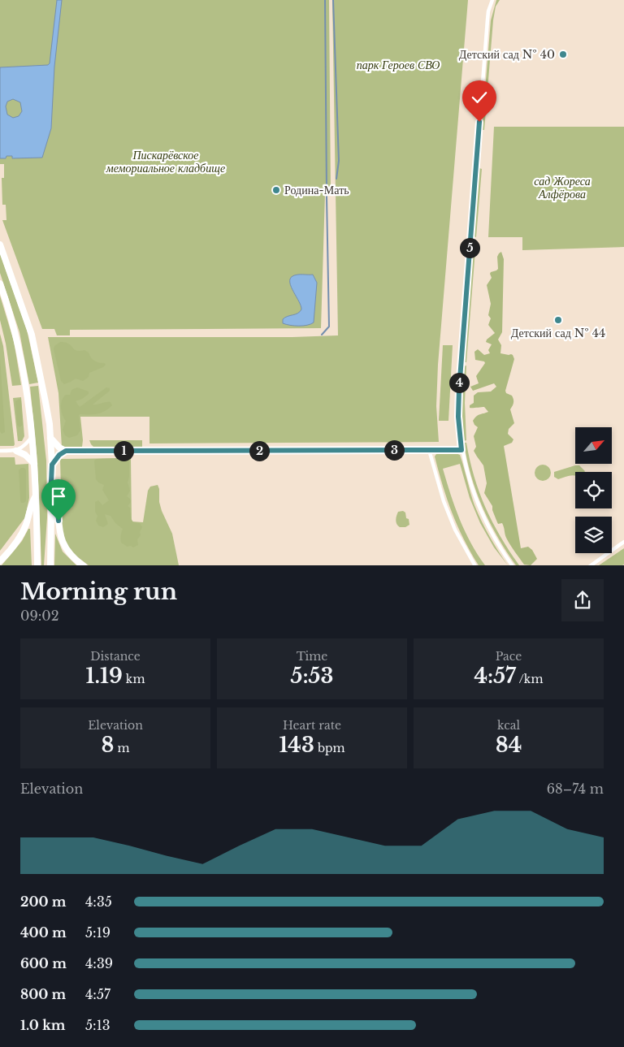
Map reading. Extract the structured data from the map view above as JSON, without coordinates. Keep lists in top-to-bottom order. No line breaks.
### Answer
{"parks":["парк Героев СВО","Пискарёвское мемориальное кладбище","сад Жореса Алфёрова"],"places":["Детский сад № 40","Родина-Мать","Детский сад № 44"],"north":"top right","page":{"pins":["5","4","3","1","2"],"heading":["Morning run","09:02"],"stats":[["Distance","1.19 km"],["Time","5:53"],["Pace","4:57 /km"],["Elevation","8 m"],["Heart rate","143 bpm"],["kcal","84"]],"chart":["Elevation","68–74 m"],"list":[{"name":"200 m","note":"4:35"},{"name":"400 m","note":"5:19"},{"name":"600 m","note":"4:39"},{"name":"800 m","note":"4:57"},{"name":"1.0 km","note":"5:13"}]}}
